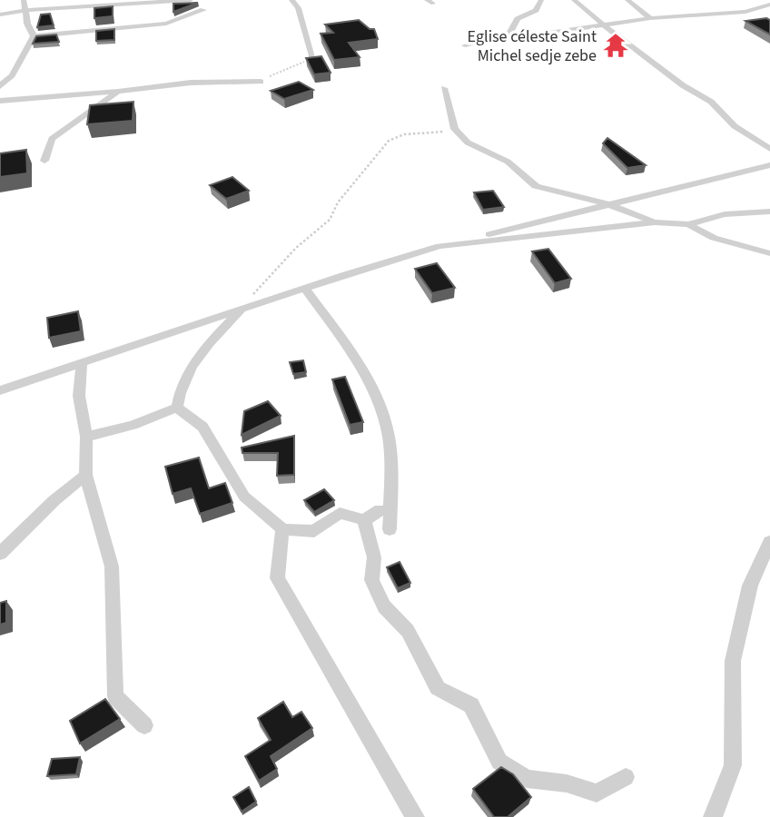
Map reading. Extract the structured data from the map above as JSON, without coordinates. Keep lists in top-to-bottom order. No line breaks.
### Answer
{"places":{"temple":["Eglise céleste Saint Michel sedje zebe"]}}
